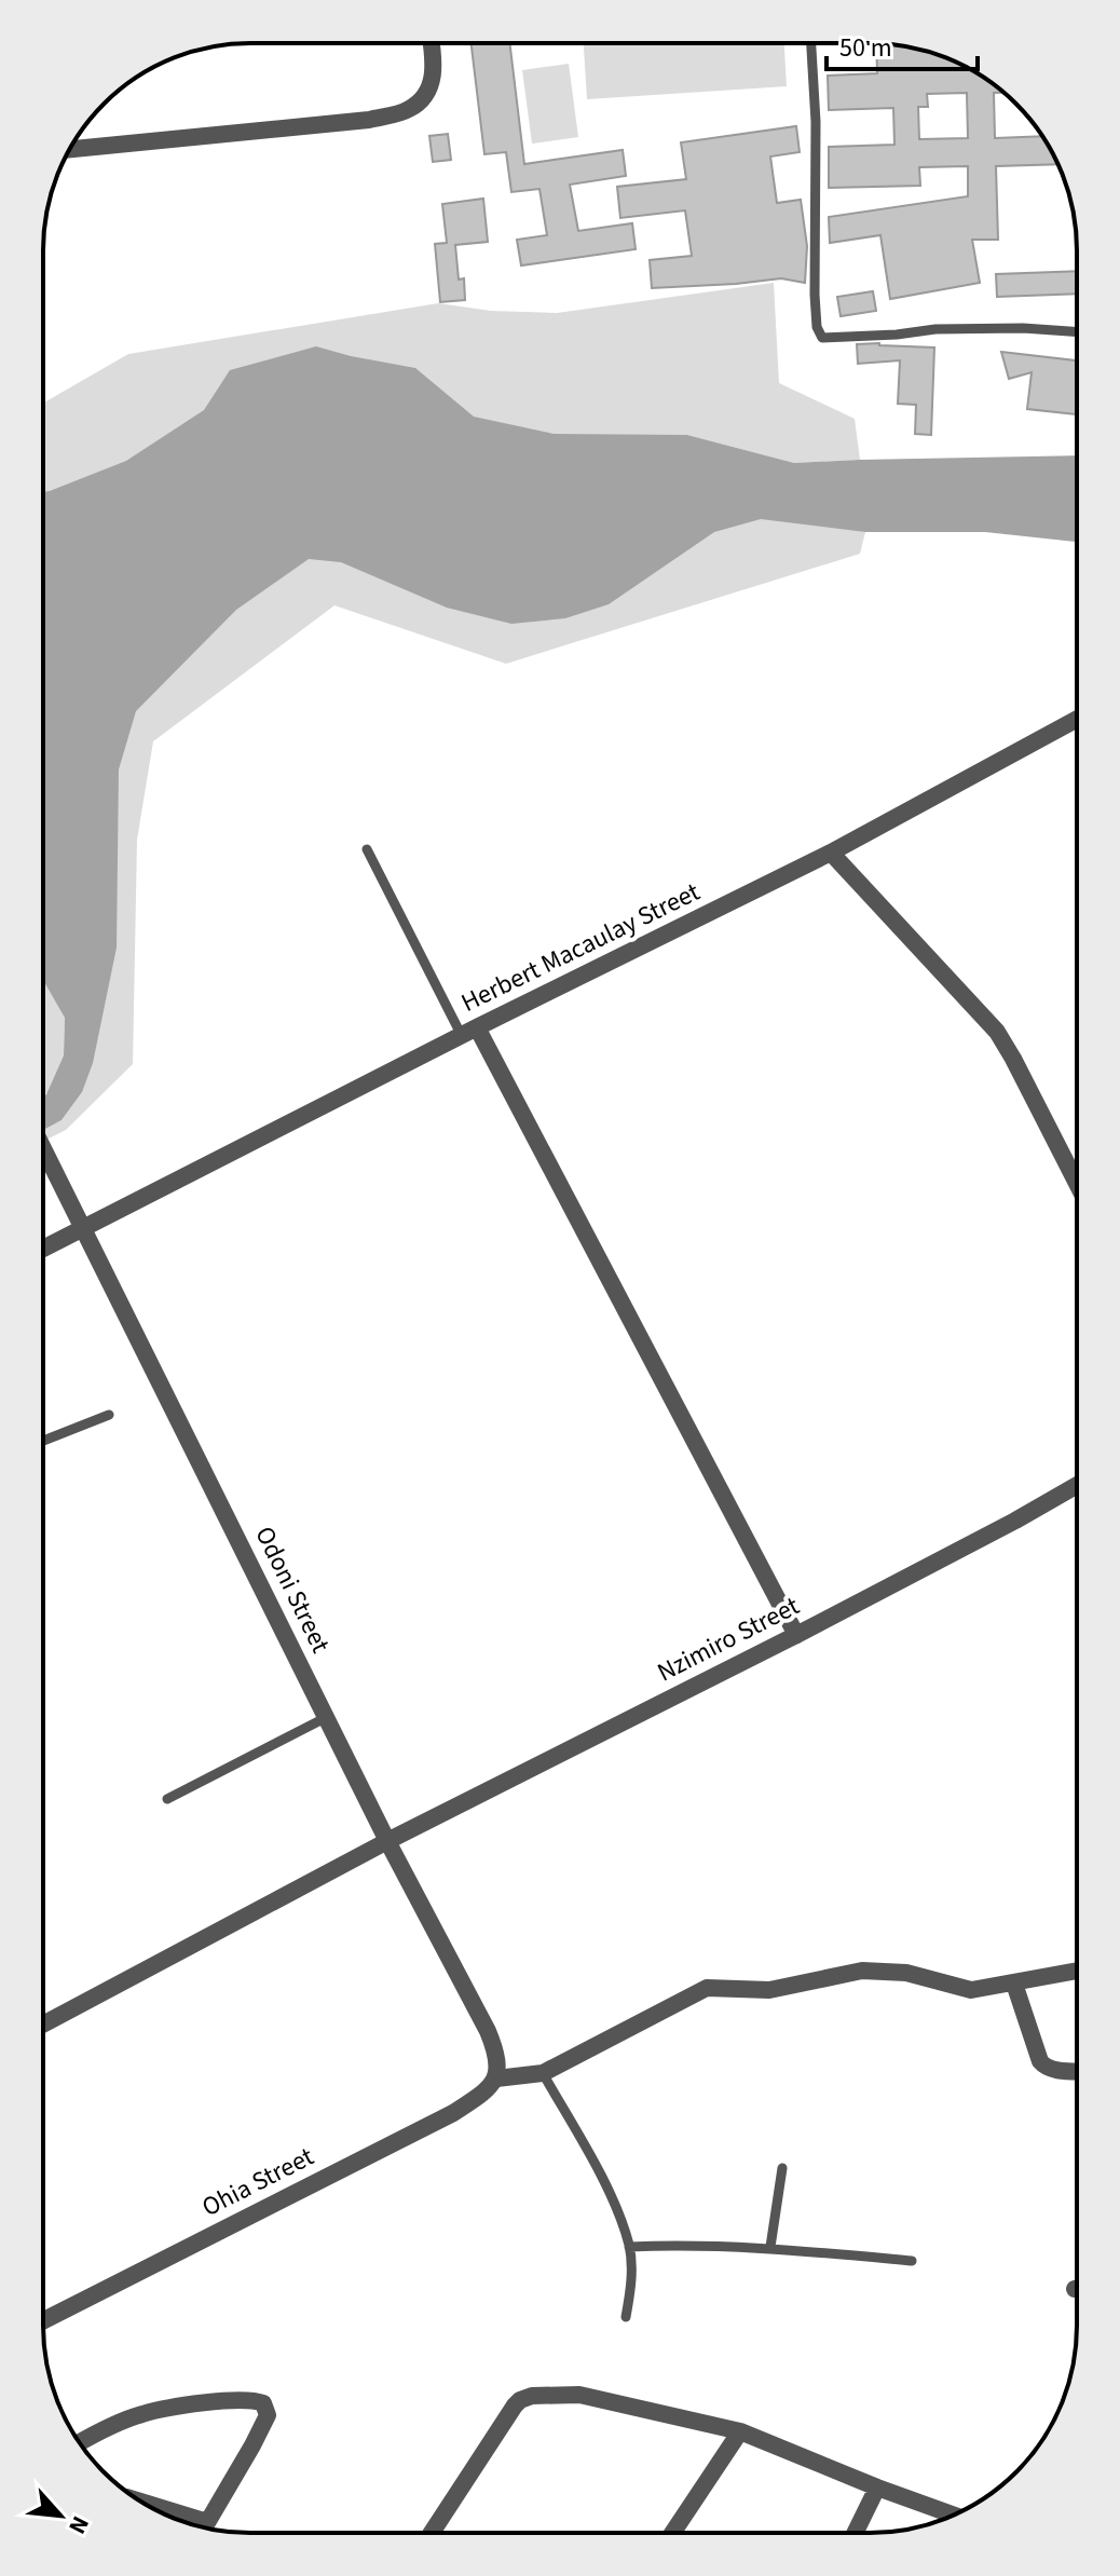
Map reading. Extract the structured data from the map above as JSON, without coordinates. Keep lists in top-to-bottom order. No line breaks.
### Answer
{"streets":{"street":["Herbert Macaulay Street","Odoni Street","Nzimiro Street","Ohia Street"]},"crossings":[["Herbert Macaulay Street","Odoni Street"],["Odoni Street","Nzimiro Street"],["Odoni Street","Ohia Street"]],"scale_bar":"50 m","north":"bottom right"}
